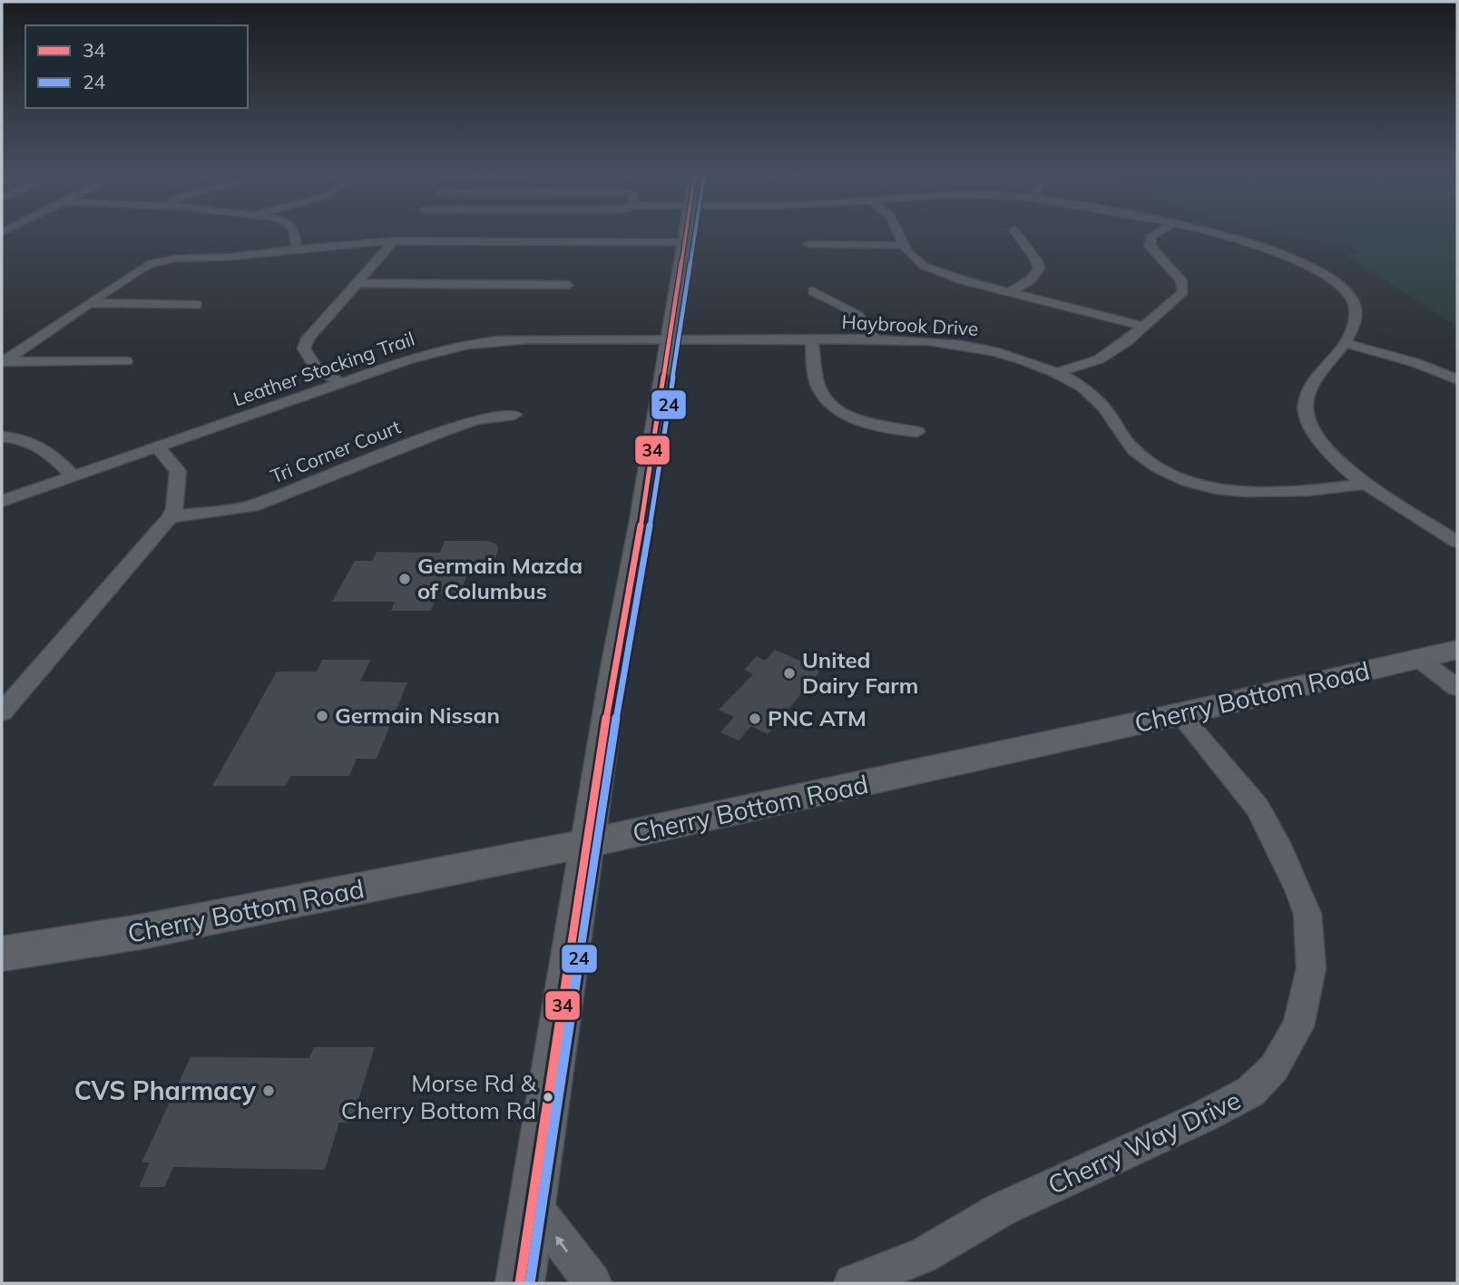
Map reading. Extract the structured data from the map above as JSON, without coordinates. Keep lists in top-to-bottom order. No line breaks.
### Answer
{"streets":{"main road":["Cherry Bottom Road"],"street":["Haybrook Drive","Leather Stocking Trail","Tri Corner Court","Cherry Way Drive"]},"crossings":[["Haybrook Drive","Leather Stocking Trail"],["Cherry Bottom Road","Cherry Way Drive"]],"places":["Germain Mazda of Columbus","United Dairy Farm","Germain Nissan","PNC ATM","CVS Pharmacy","Morse Rd & Cherry Bottom Rd"],"lines":["transit line 34","transit line 24"],"legend":["34","24"]}
